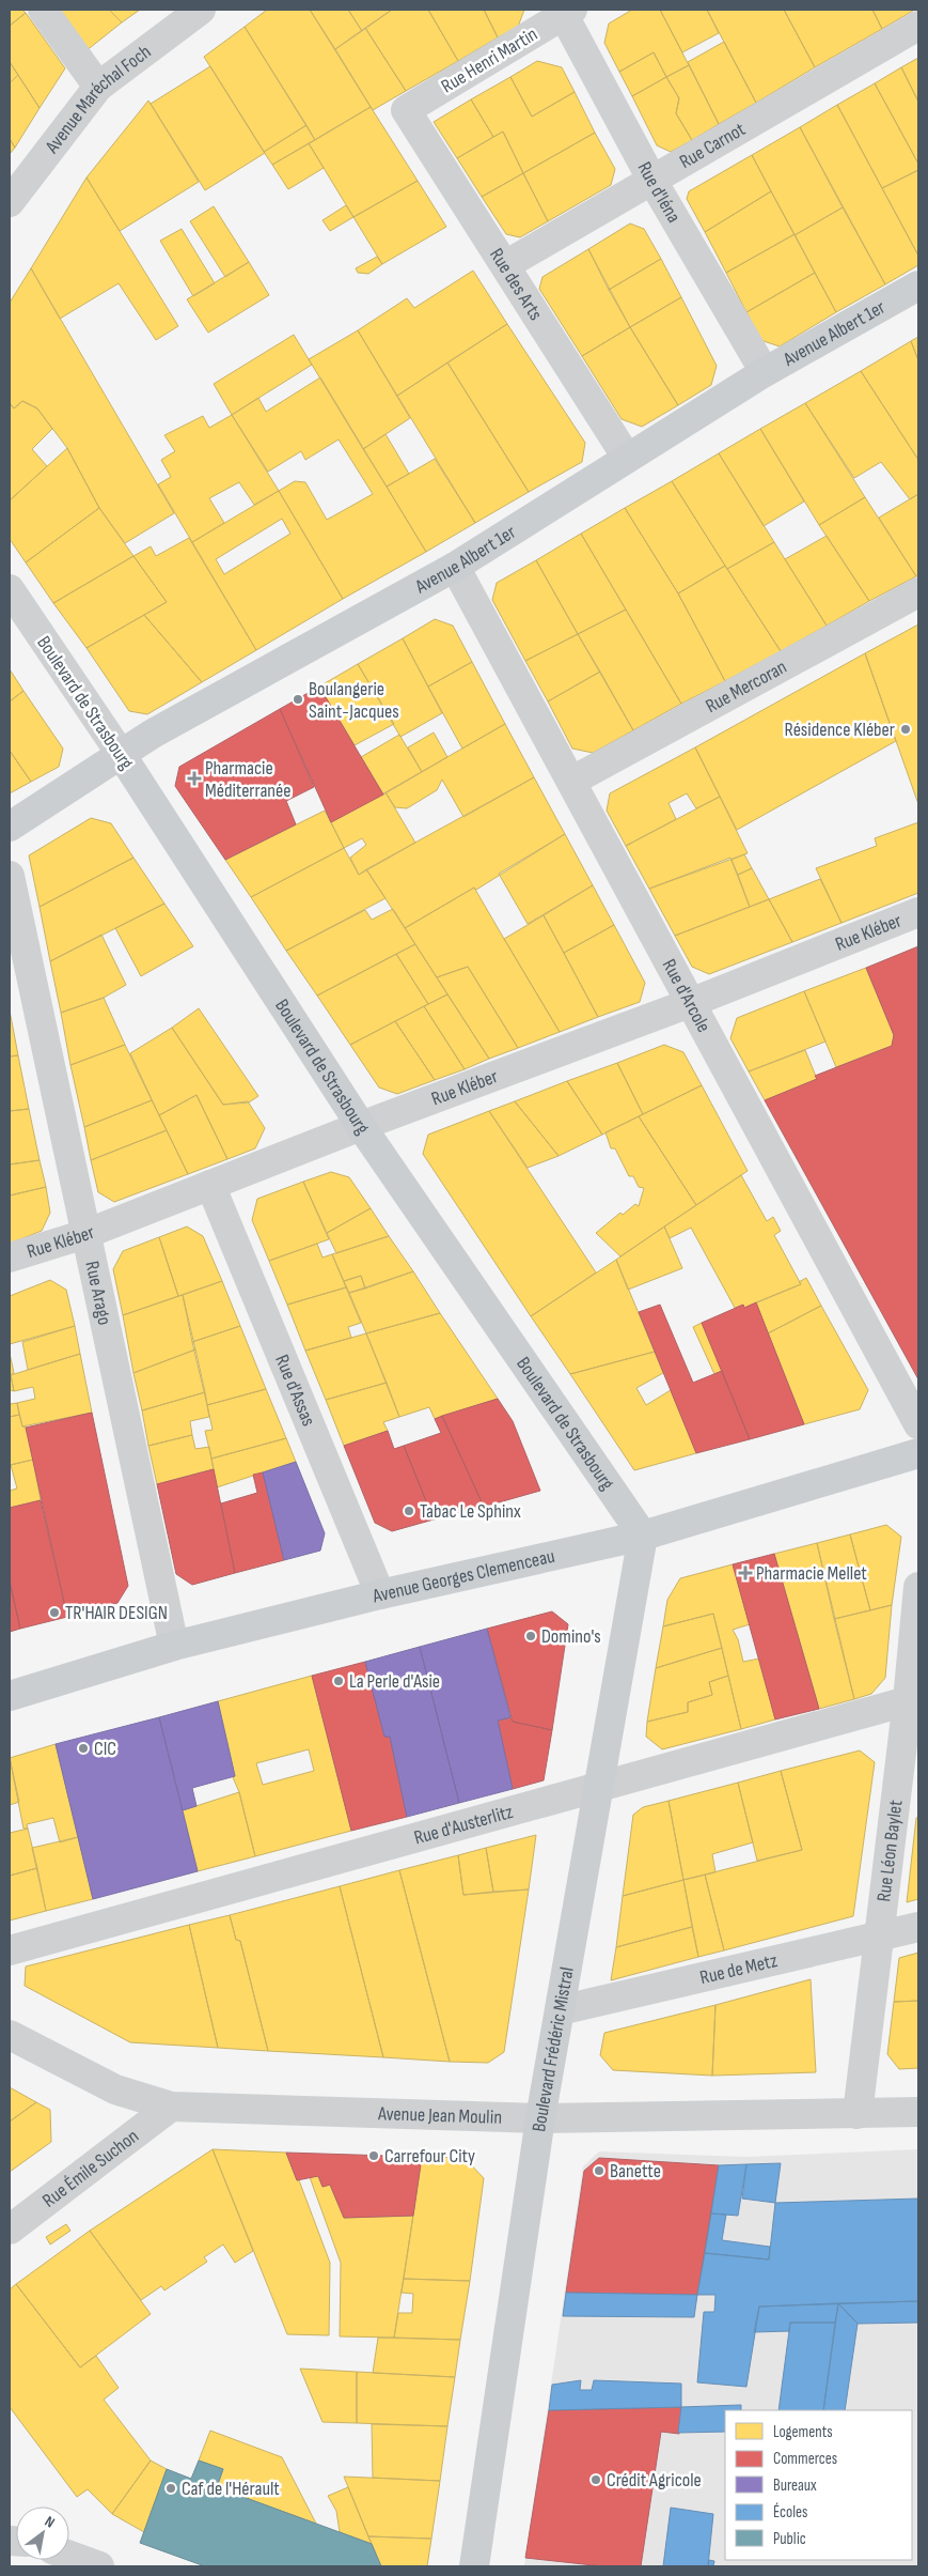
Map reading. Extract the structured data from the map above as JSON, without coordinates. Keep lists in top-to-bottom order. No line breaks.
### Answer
{"streets":{"main road":["Avenue Albert 1er","Boulevard de Strasbourg","Avenue Georges Clemenceau","Boulevard Frédéric Mistral"],"street":["Rue Henri Martin","Avenue Maréchal Foch","Rue Carnot","Rue d'Iéna","Rue des Arts","Rue Mercoran","Rue Kléber","Rue d'Arcole","Rue Arago","Rue d'Assas","Rue d'Austerlitz","Rue Léon Baylet","Rue de Metz","Avenue Jean Moulin","Rue Émile Suchon"]},"crossings":[["Rue Henri Martin","Rue d'Iéna"],["Rue Henri Martin","Rue des Arts"],["Rue Carnot","Rue d'Iéna"],["Rue Carnot","Rue des Arts"],["Rue d'Iéna","Avenue Albert 1er"],["Rue des Arts","Avenue Albert 1er"],["Avenue Albert 1er","Boulevard de Strasbourg"],["Avenue Albert 1er","Rue d'Arcole"],["Rue Mercoran","Rue d'Arcole"],["Boulevard de Strasbourg","Rue Kléber"],["Boulevard de Strasbourg","Avenue Georges Clemenceau"],["Boulevard de Strasbourg","Boulevard Frédéric Mistral"],["Rue Kléber","Rue d'Arcole"],["Rue Kléber","Rue Arago"],["Rue Kléber","Rue d'Assas"],["Rue Arago","Avenue Georges Clemenceau"],["Rue d'Assas","Avenue Georges Clemenceau"],["Avenue Georges Clemenceau","Boulevard Frédéric Mistral"],["Rue d'Austerlitz","Rue Léon Baylet"],["Rue d'Austerlitz","Boulevard Frédéric Mistral"],["Rue Léon Baylet","Rue de Metz"],["Rue Léon Baylet","Avenue Jean Moulin"],["Rue de Metz","Boulevard Frédéric Mistral"],["Boulevard Frédéric Mistral","Avenue Jean Moulin"],["Avenue Jean Moulin","Rue Émile Suchon"]],"places":{"other":["Boulangerie Saint-Jacques","Résidence Kléber","Tabac Le Sphinx","TR'HAIR DESIGN","Domino's","La Perle d'Asie","CIC","Carrefour City","Banette","Crédit Agricole","Caf de l'Hérault"],"health":["Pharmacie Méditerranée","Pharmacie Mellet"]},"legend":["Logements","Commerces","Bureaux","Écoles","Public"],"north":"top right"}
